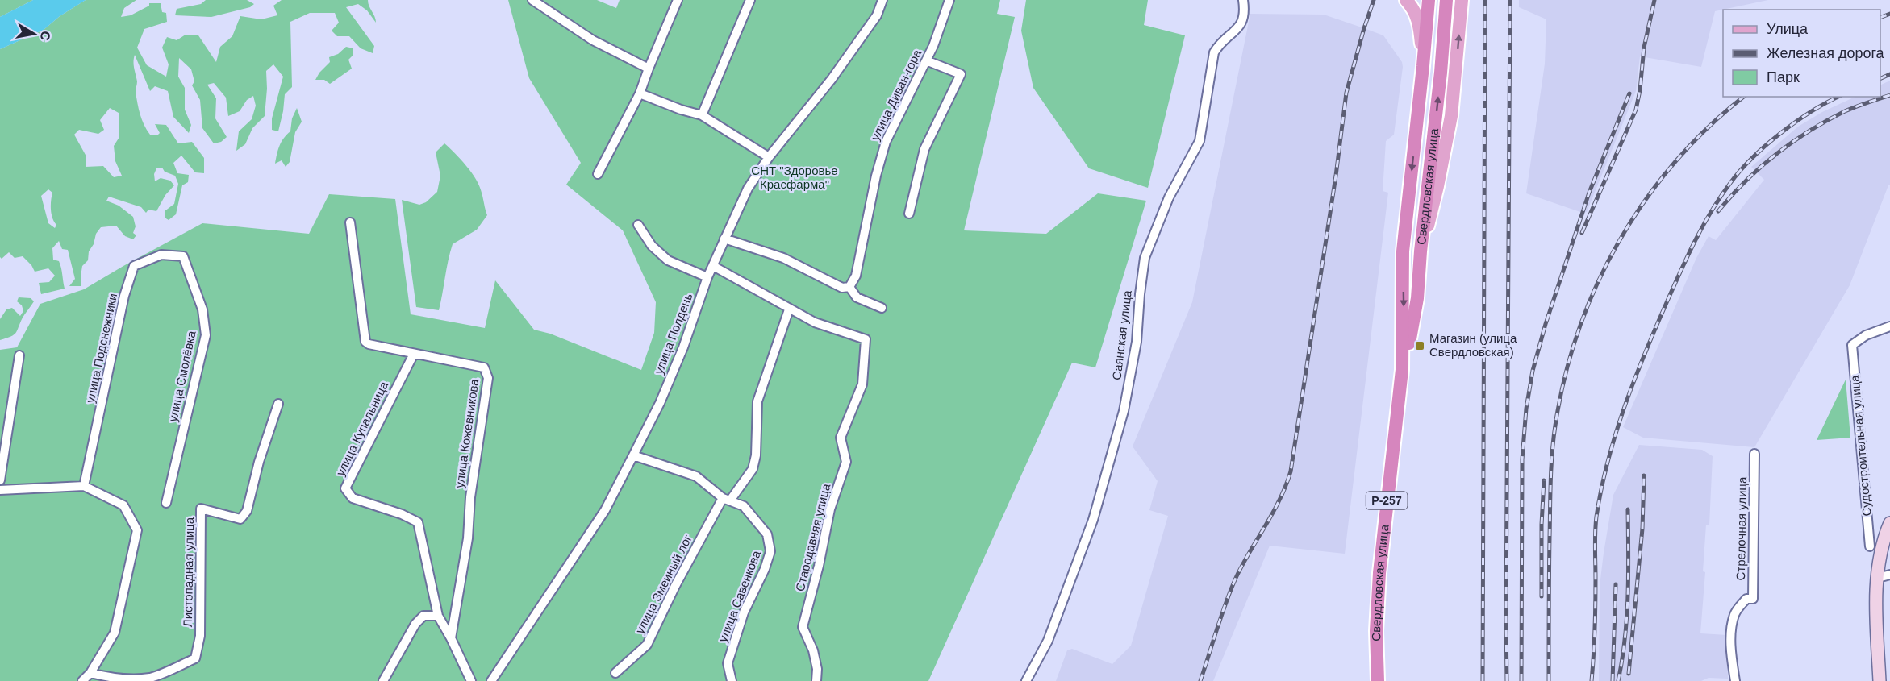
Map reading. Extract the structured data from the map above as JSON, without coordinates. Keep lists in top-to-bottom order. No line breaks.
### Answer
{"streets":{"highway":["Свердловская улица","Р-257"],"street":["улица Диван-гора","улица Полдень","Саянская улица","улица Подснежники","улица Смолёвка","улица Купальница","улица Кожевникова","Судостроительная улица","Стрелочная улица","Стародавняя улица","Листопадная улица","улица Змеиный лог","улица Савенкова"]},"crossings":[["улица Полдень","Стародавняя улица"],["улица Полдень","улица Савенкова"],["улица Подснежники","улица Смолёвка"],["улица Купальница","улица Кожевникова"],["Стародавняя улица","улица Змеиный лог"],["улица Змеиный лог","улица Савенкова"]],"parks":["СНТ \"Здоровье Красфарма\""],"places":{"transit":["Магазин (улица Свердловская)"]},"legend":["Улица","Железная дорога","Парк"],"north":"right"}
